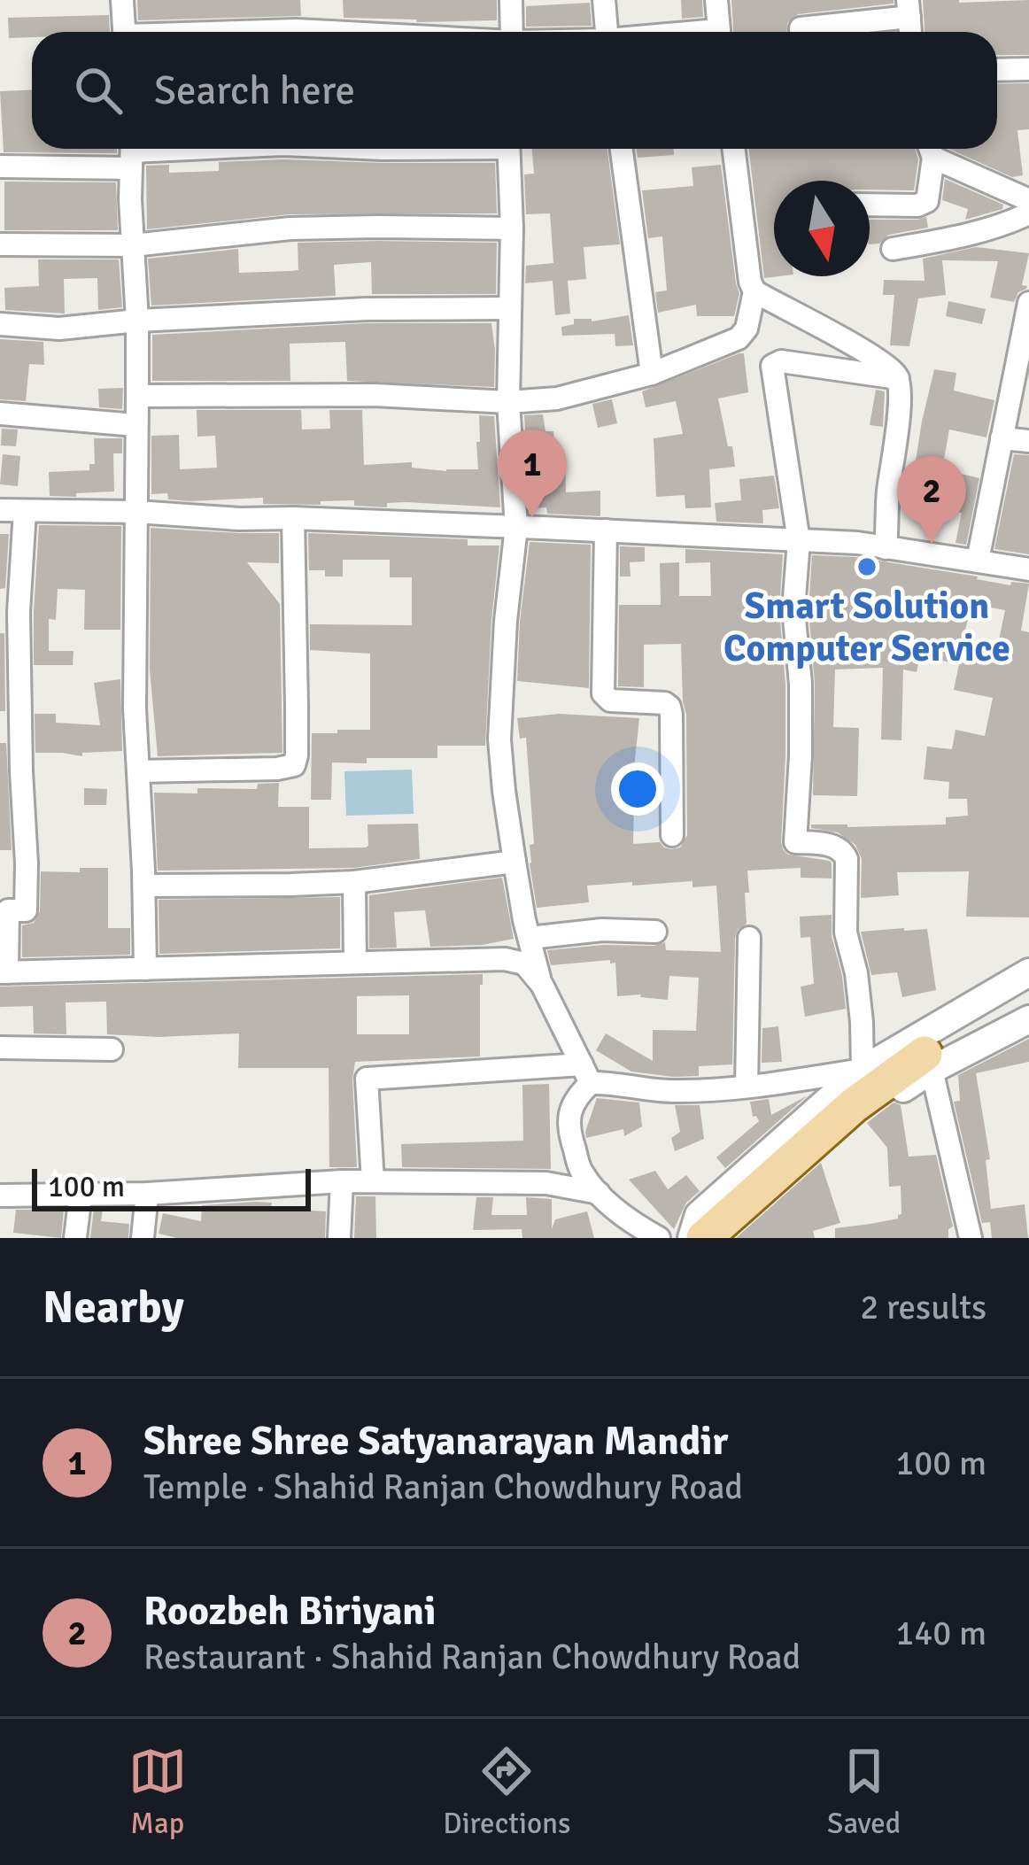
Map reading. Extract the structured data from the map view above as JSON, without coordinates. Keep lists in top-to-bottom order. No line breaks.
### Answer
{"places":["Smart Solution Computer Service"],"scale_bar":"100 m","north":"bottom","page":{"search":"Search here","pins":["1","2"],"scale":"100 m","heading":["Nearby","2 results"],"list":[{"mark":"1","name":"Shree Shree Satyanarayan Mandir","note":"Temple · Shahid Ranjan Chowdhury Road","value":"100 m"},{"mark":"2","name":"Roozbeh Biriyani","note":"Restaurant · Shahid Ranjan Chowdhury Road","value":"140 m"}],"nav":["Map","Directions","Saved"]}}
